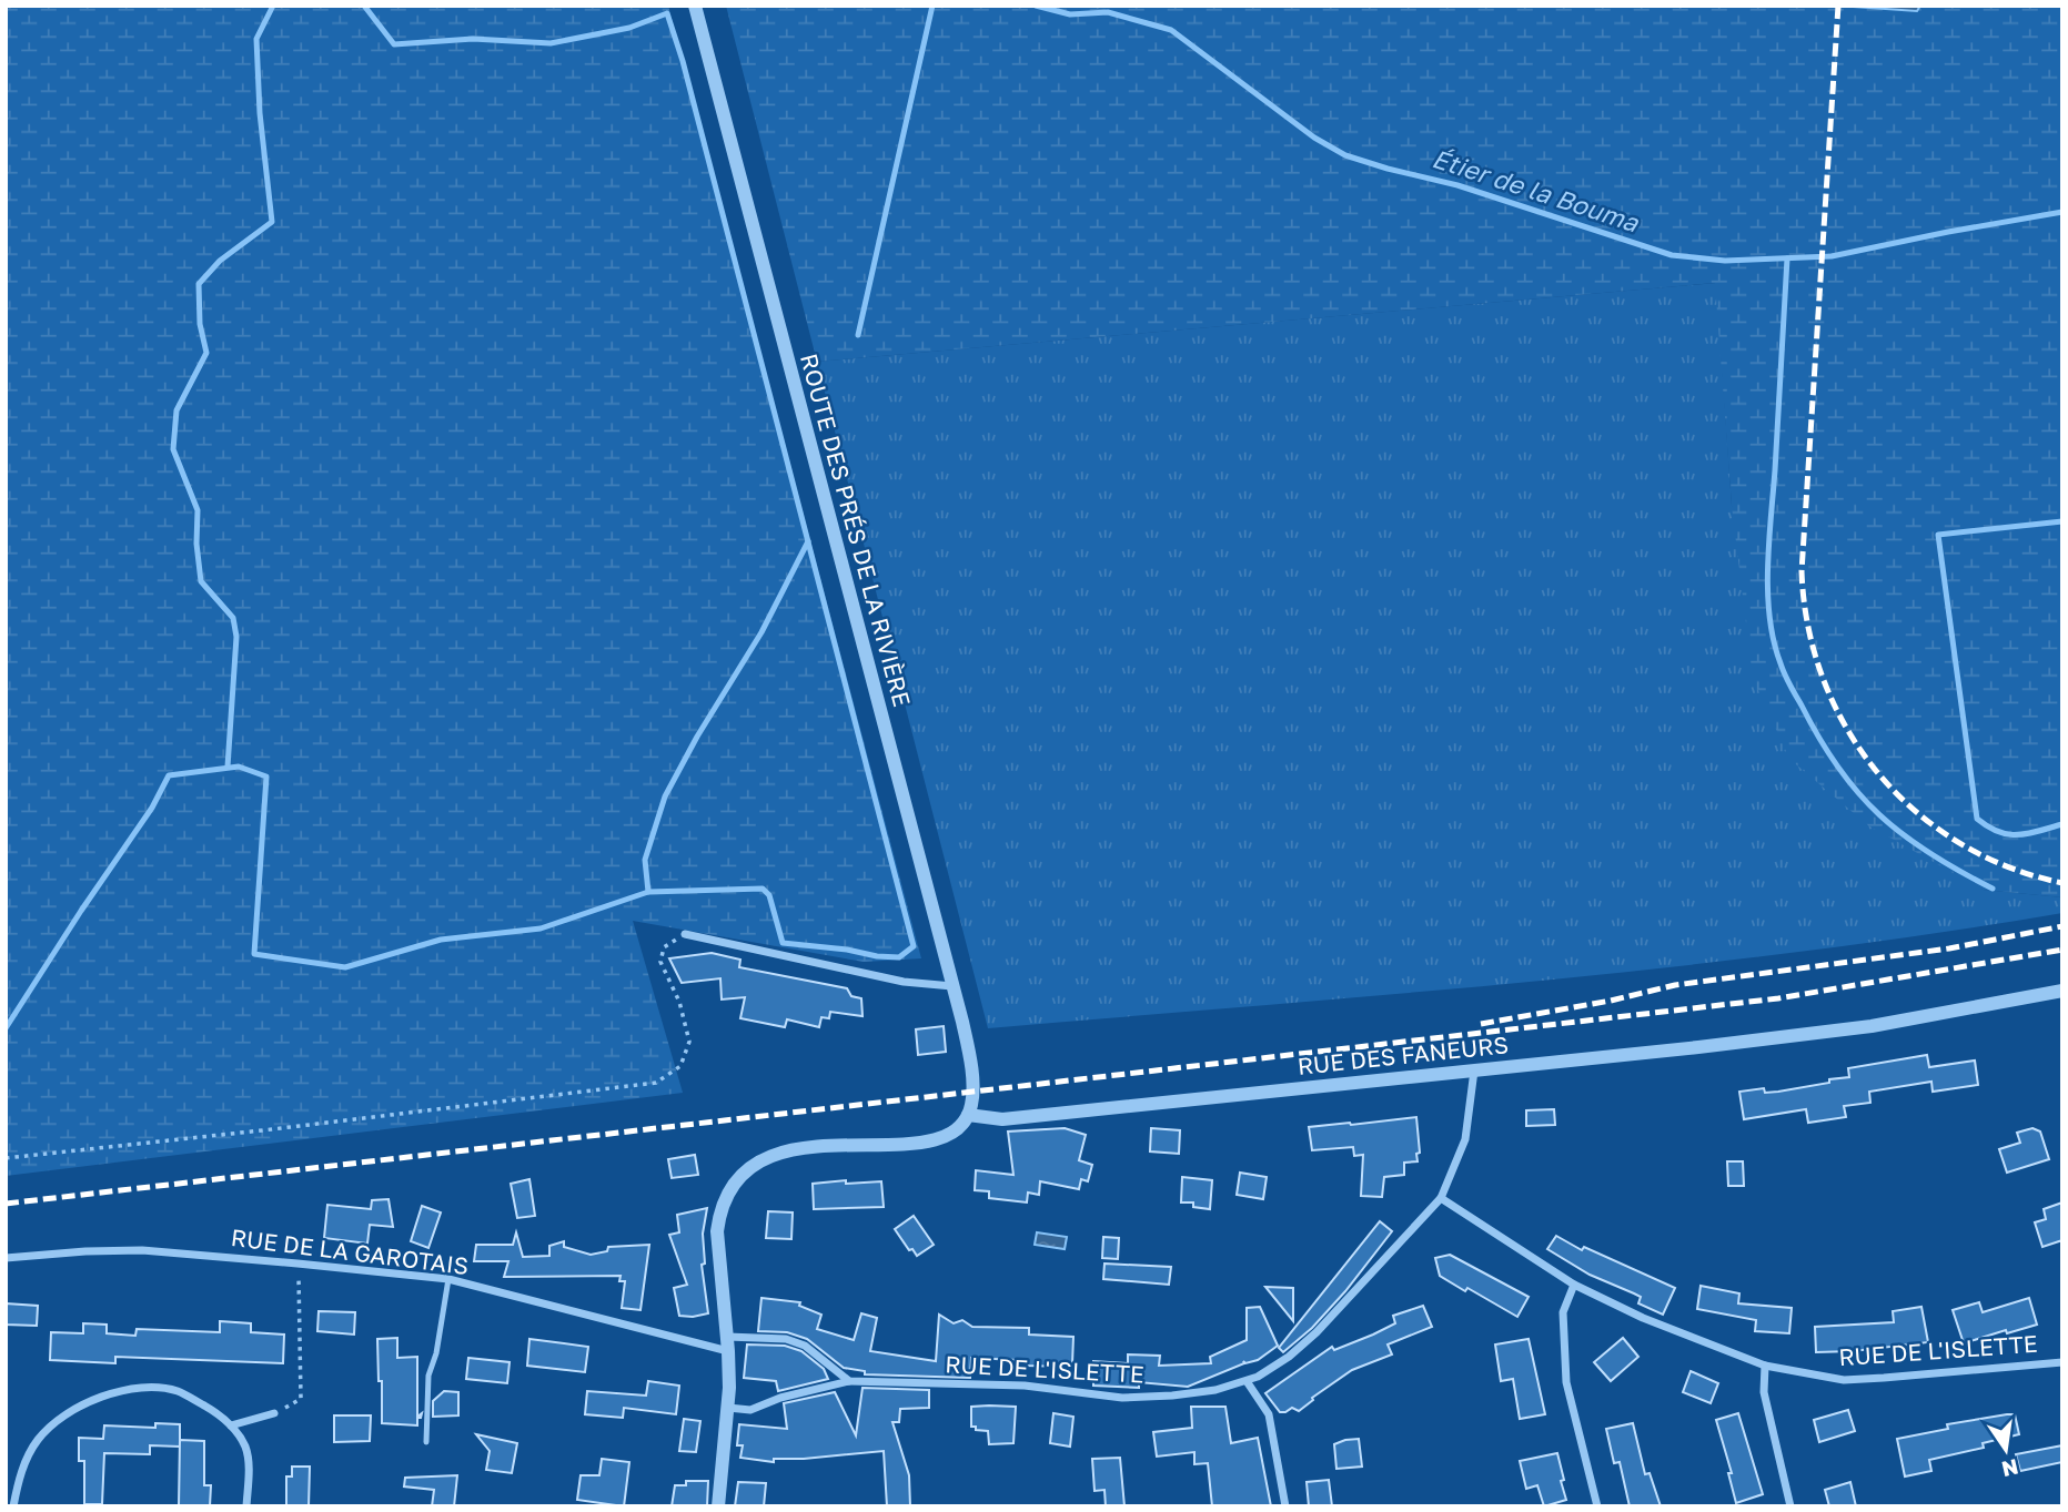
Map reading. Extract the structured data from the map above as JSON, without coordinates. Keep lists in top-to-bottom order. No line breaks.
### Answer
{"streets":{"street":["ROUTE DES PRÉS DE LA RIVIÈRE","RUE DES FANEURS","RUE DE LA GAROTAIS","RUE DE L'ISLETTE"]},"crossings":[["ROUTE DES PRÉS DE LA RIVIÈRE","RUE DES FANEURS"],["RUE DES FANEURS","RUE DE L'ISLETTE"]],"water":["Étier de la Bouma"],"north":"bottom"}
